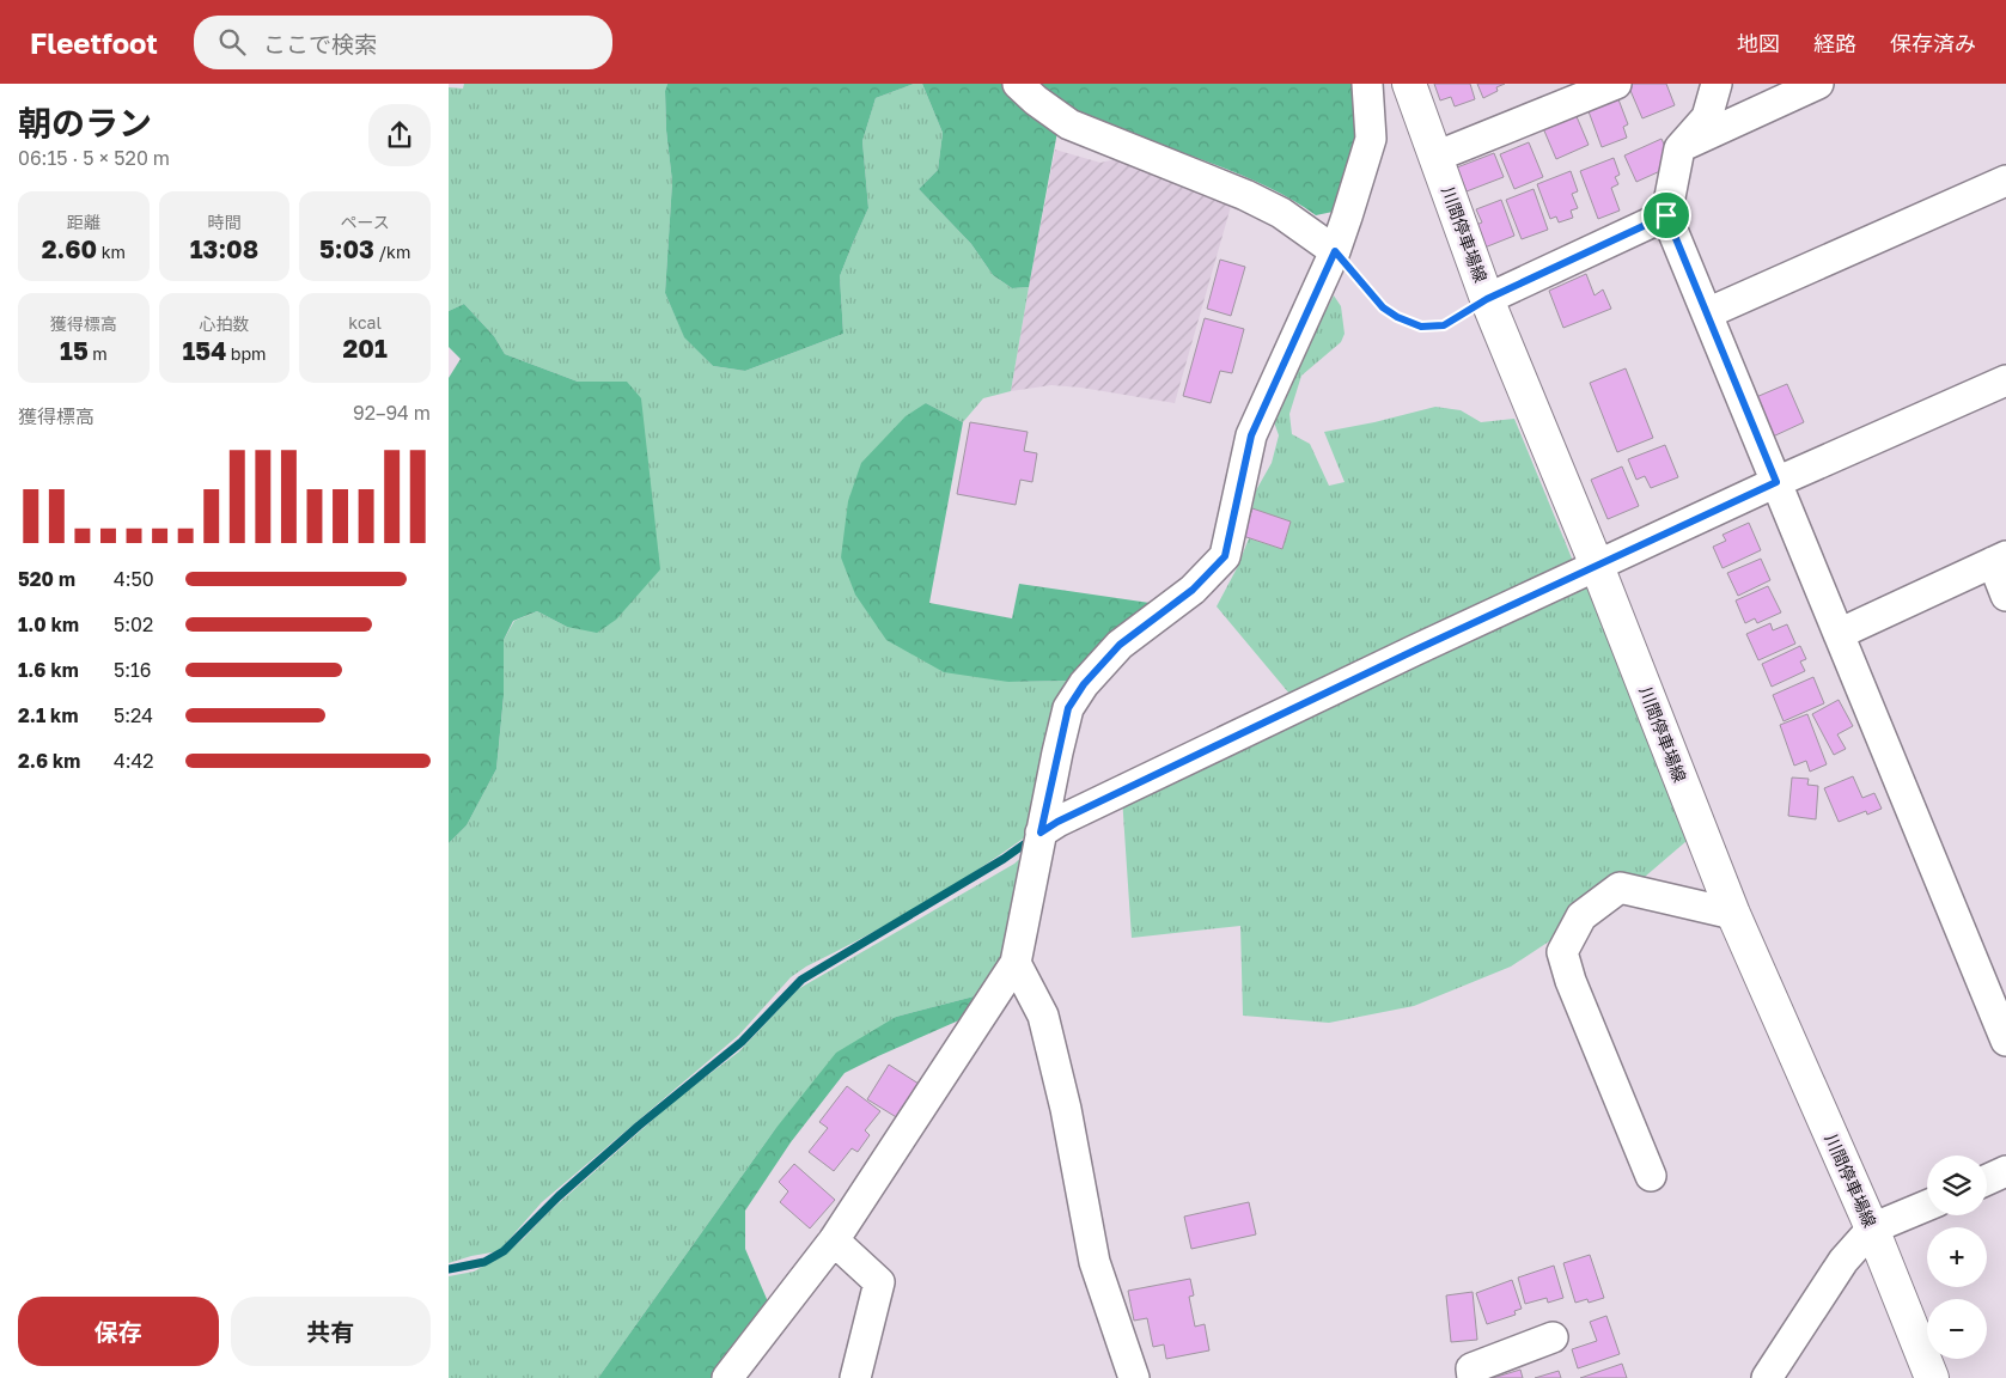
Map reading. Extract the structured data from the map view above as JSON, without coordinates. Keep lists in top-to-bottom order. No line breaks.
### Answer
{"streets":{"main road":["川間停車場線"]},"page":{"header":"Fleetfoot","search":"ここで検索","nav":["地図","経路","保存済み"],"heading":["朝のラン","06:15 · 5 × 520 m"],"stats":[["距離","2.60 km"],["時間","13:08"],["ペース","5:03 /km"],["獲得標高","15 m"],["心拍数","154 bpm"],["kcal","201"]],"chart":["獲得標高","92–94 m"],"list":[{"name":"520 m","note":"4:50"},{"name":"1.0 km","note":"5:02"},{"name":"1.6 km","note":"5:16"},{"name":"2.1 km","note":"5:24"},{"name":"2.6 km","note":"4:42"}],"map_buttons":["+","−"],"buttons":["保存","共有"]}}
